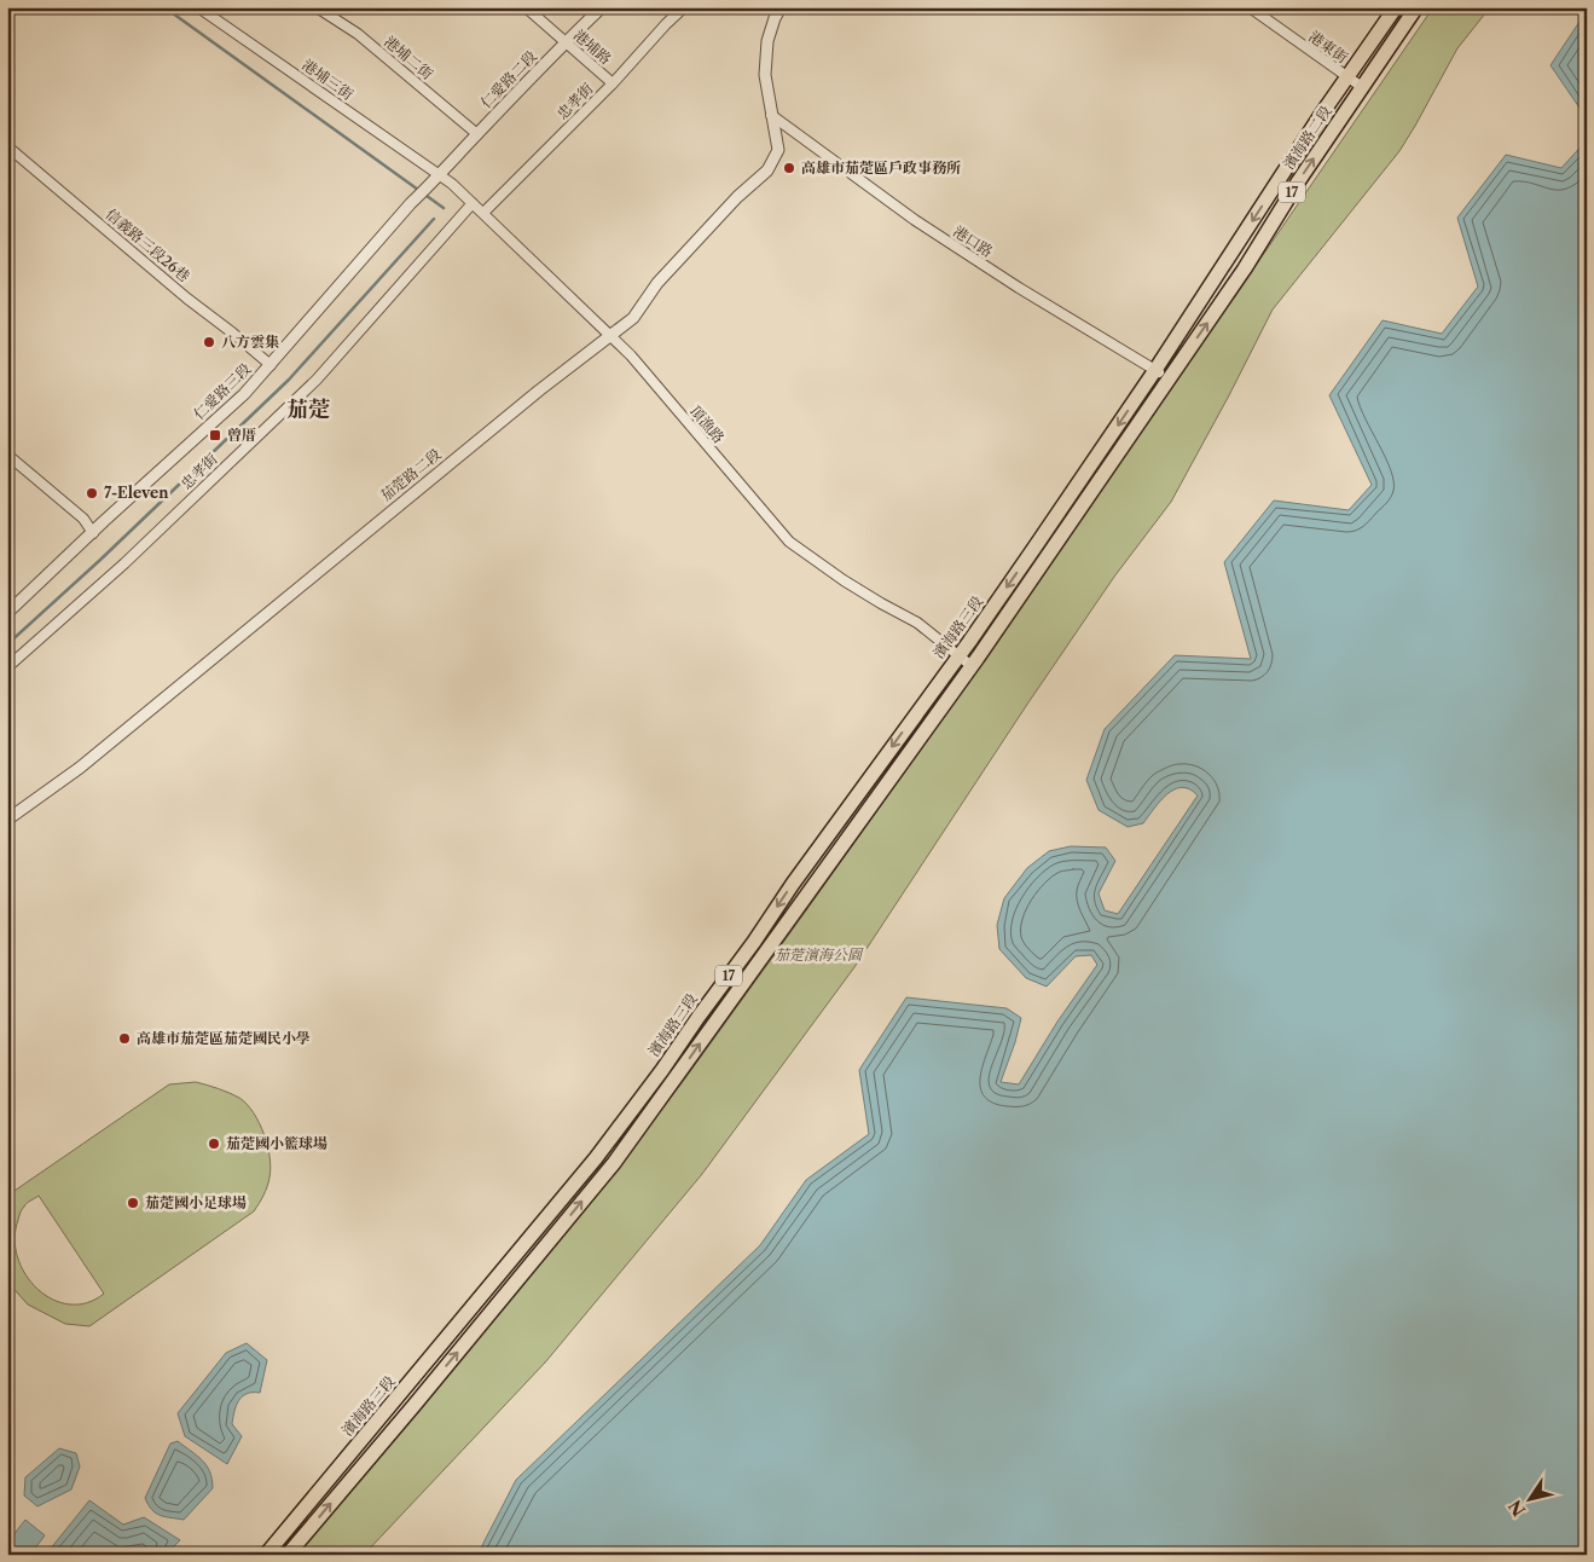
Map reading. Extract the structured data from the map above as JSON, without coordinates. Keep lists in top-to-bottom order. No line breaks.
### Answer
{"streets":{"main road":["濱海路二段","17","濱海路三段"],"street":["港埔路","港東街","港埔二街","港埔三街","仁愛路二段","忠孝街","港口路","信義路三段26巷","仁愛路三段","頂漁路","茄萣路二段"]},"crossings":[["港埔路","仁愛路二段"],["港埔路","忠孝街"],["港東街","濱海路二段"],["港埔二街","仁愛路二段"],["港埔三街","仁愛路二段"],["港埔三街","仁愛路三段"],["港埔三街","頂漁路"],["仁愛路二段","仁愛路三段"],["仁愛路二段","頂漁路"],["忠孝街","頂漁路"],["濱海路二段","17"],["濱海路二段","港口路"],["濱海路二段","濱海路三段"],["17","港口路"],["17","頂漁路"],["港口路","茄萣路二段"],["港口路","濱海路三段"],["信義路三段26巷","仁愛路三段"],["仁愛路三段","頂漁路"],["頂漁路","茄萣路二段"],["頂漁路","濱海路三段"]],"districts":["茄萣"],"parks":["茄萣濱海公園"],"places":{"other":["高雄市茄萣區戶政事務所","八方雲集","7-Eleven","高雄市茄萣區茄萣國民小學","茄萣國小籃球場","茄萣國小足球場"],"transit":["曾厝"]},"north":"bottom left"}
